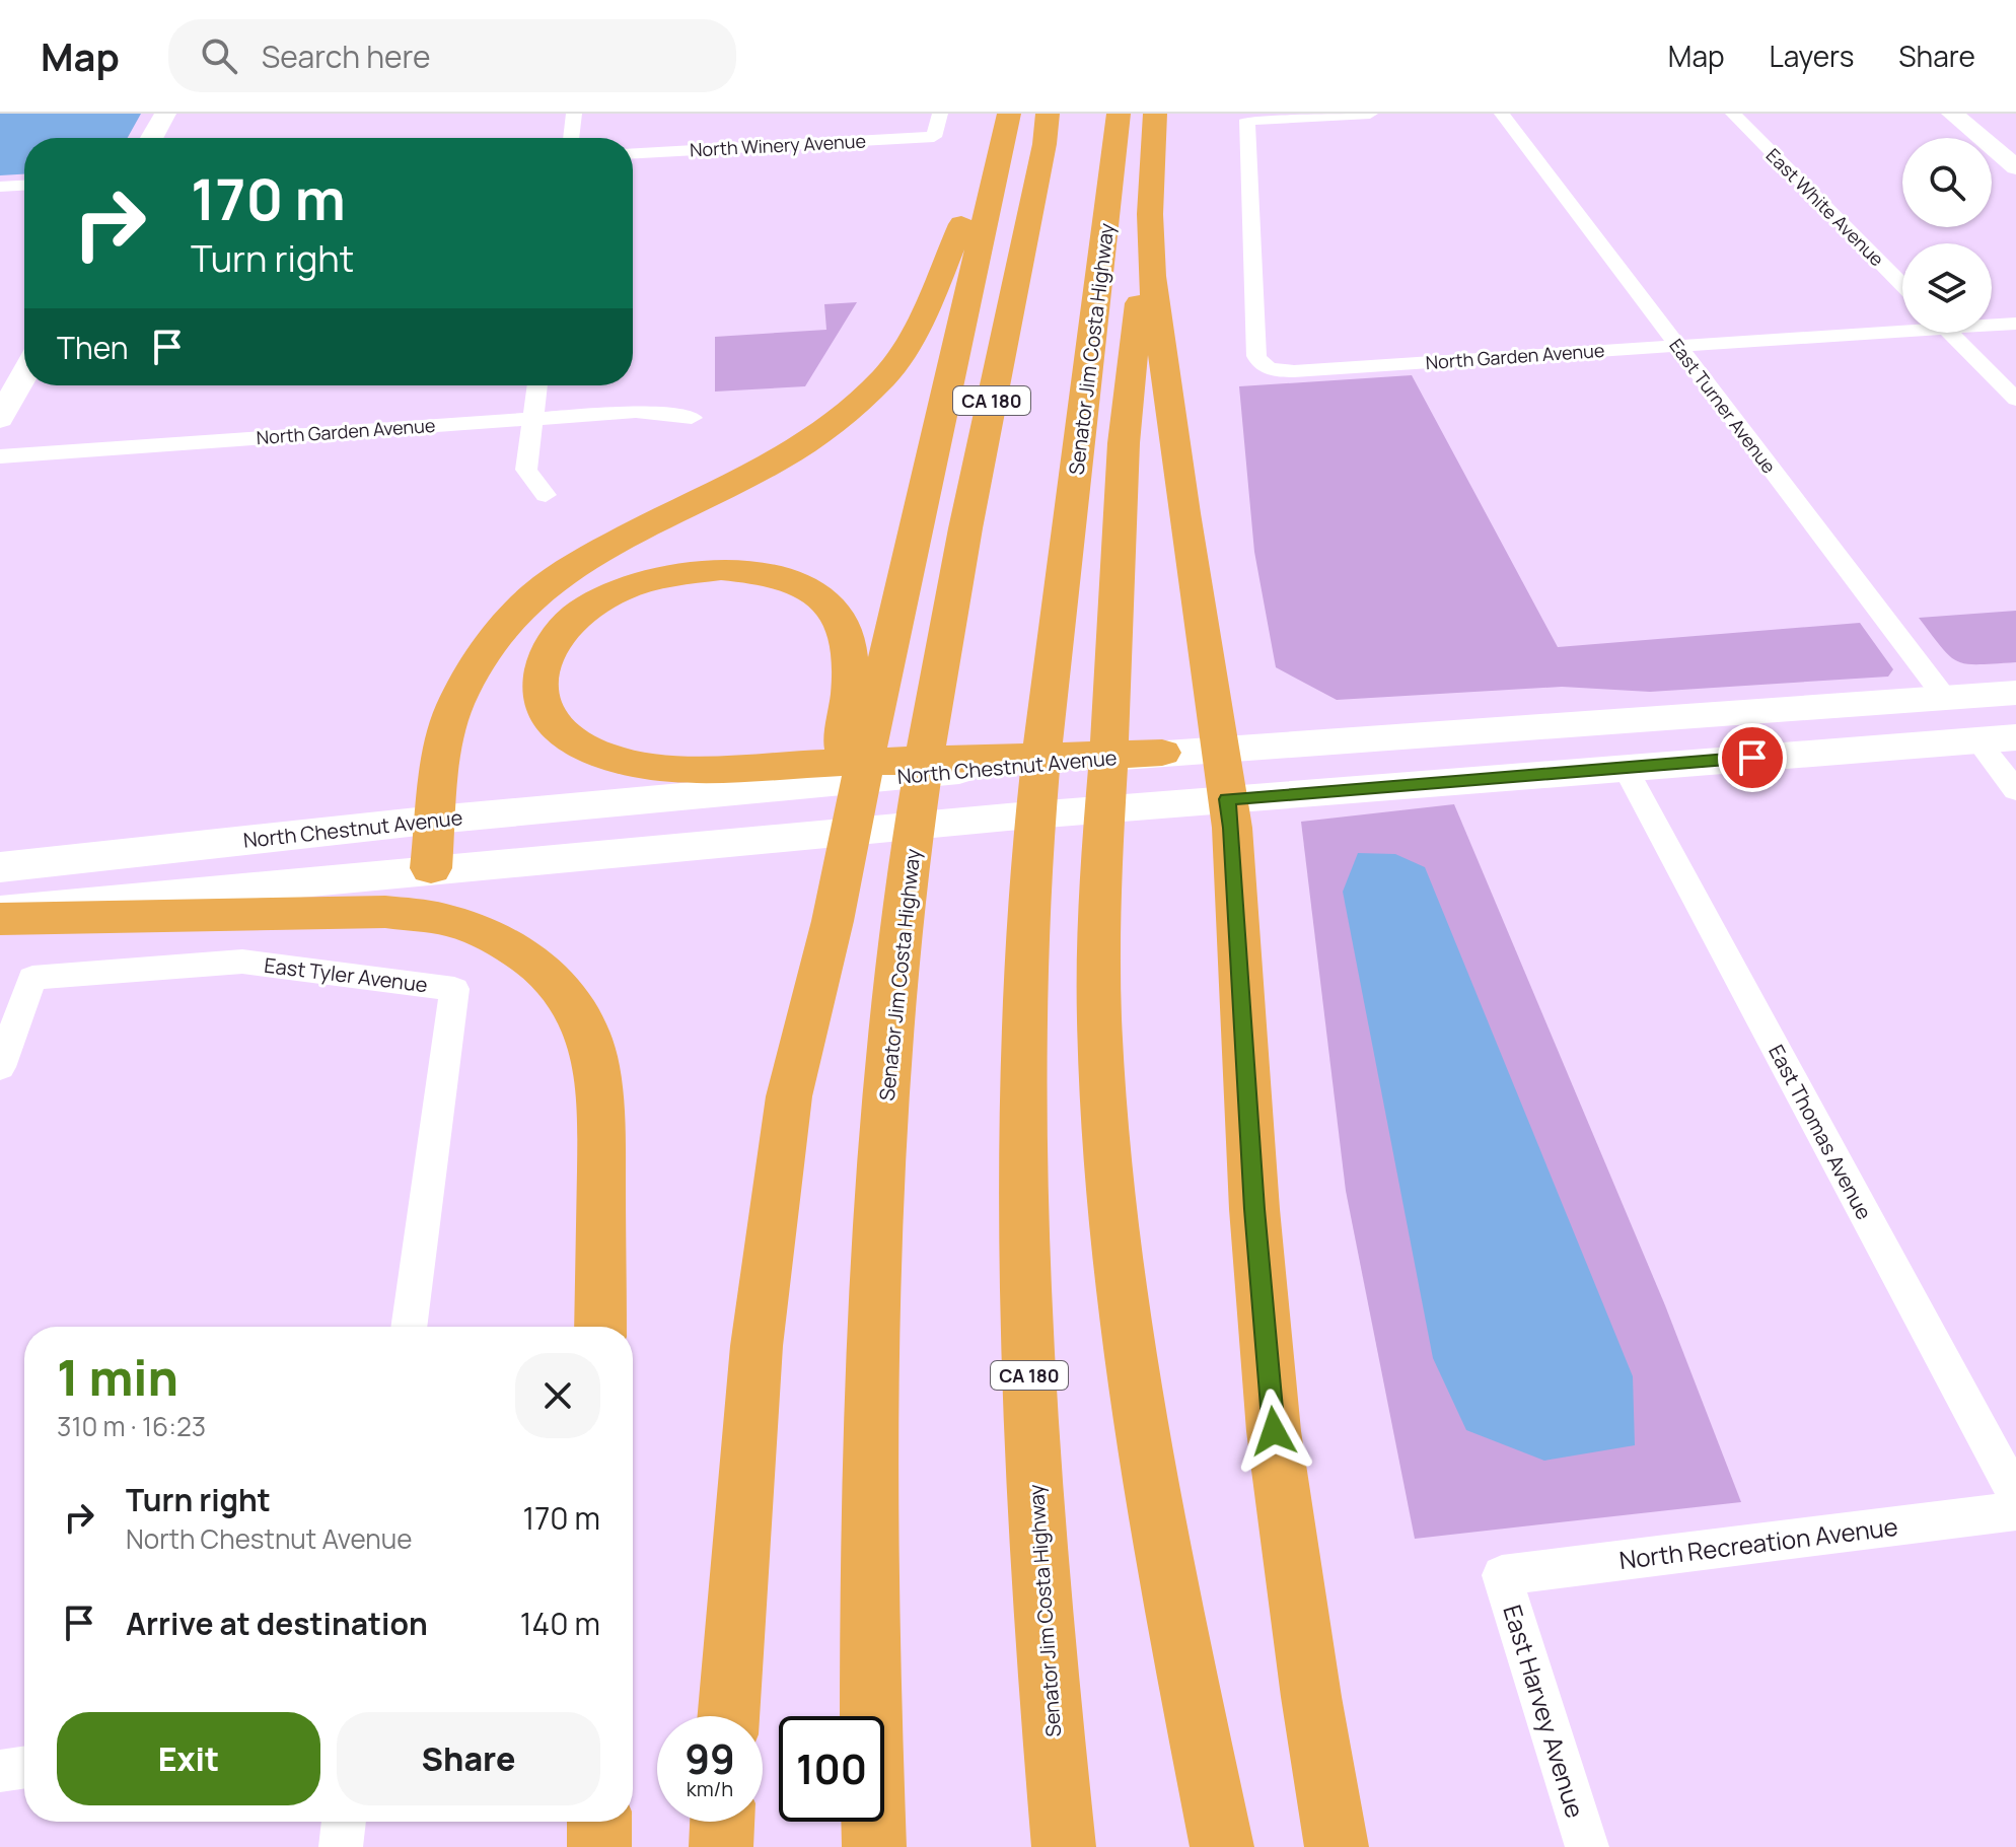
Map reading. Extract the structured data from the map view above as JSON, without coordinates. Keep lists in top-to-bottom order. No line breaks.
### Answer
{"streets":{"highway":["Senator Jim Costa Highway","CA 180"],"main road":["North Chestnut Avenue"],"street":["North Winery Avenue","East White Avenue","North Garden Avenue","East Turner Avenue","East Tyler Avenue","East Thomas Avenue","North Recreation Avenue","East Harvey Avenue"]},"crossings":[["North Garden Avenue","East Turner Avenue"],["East Turner Avenue","North Chestnut Avenue"],["North Recreation Avenue","East Harvey Avenue"]],"page":{"header":"Map","search":"Search here","nav":["Map","Layers","Share"],"turn":["170 m","Turn right"],"then":"Then","heading":["1 min","310 m · 16:23"],"list":[{"name":"Turn right","note":"North Chestnut Avenue","value":"170 m"},{"name":"Arrive at destination","value":"140 m"}],"buttons":["Exit","Share"],"speed":"99 km/h","limit":"100"}}
